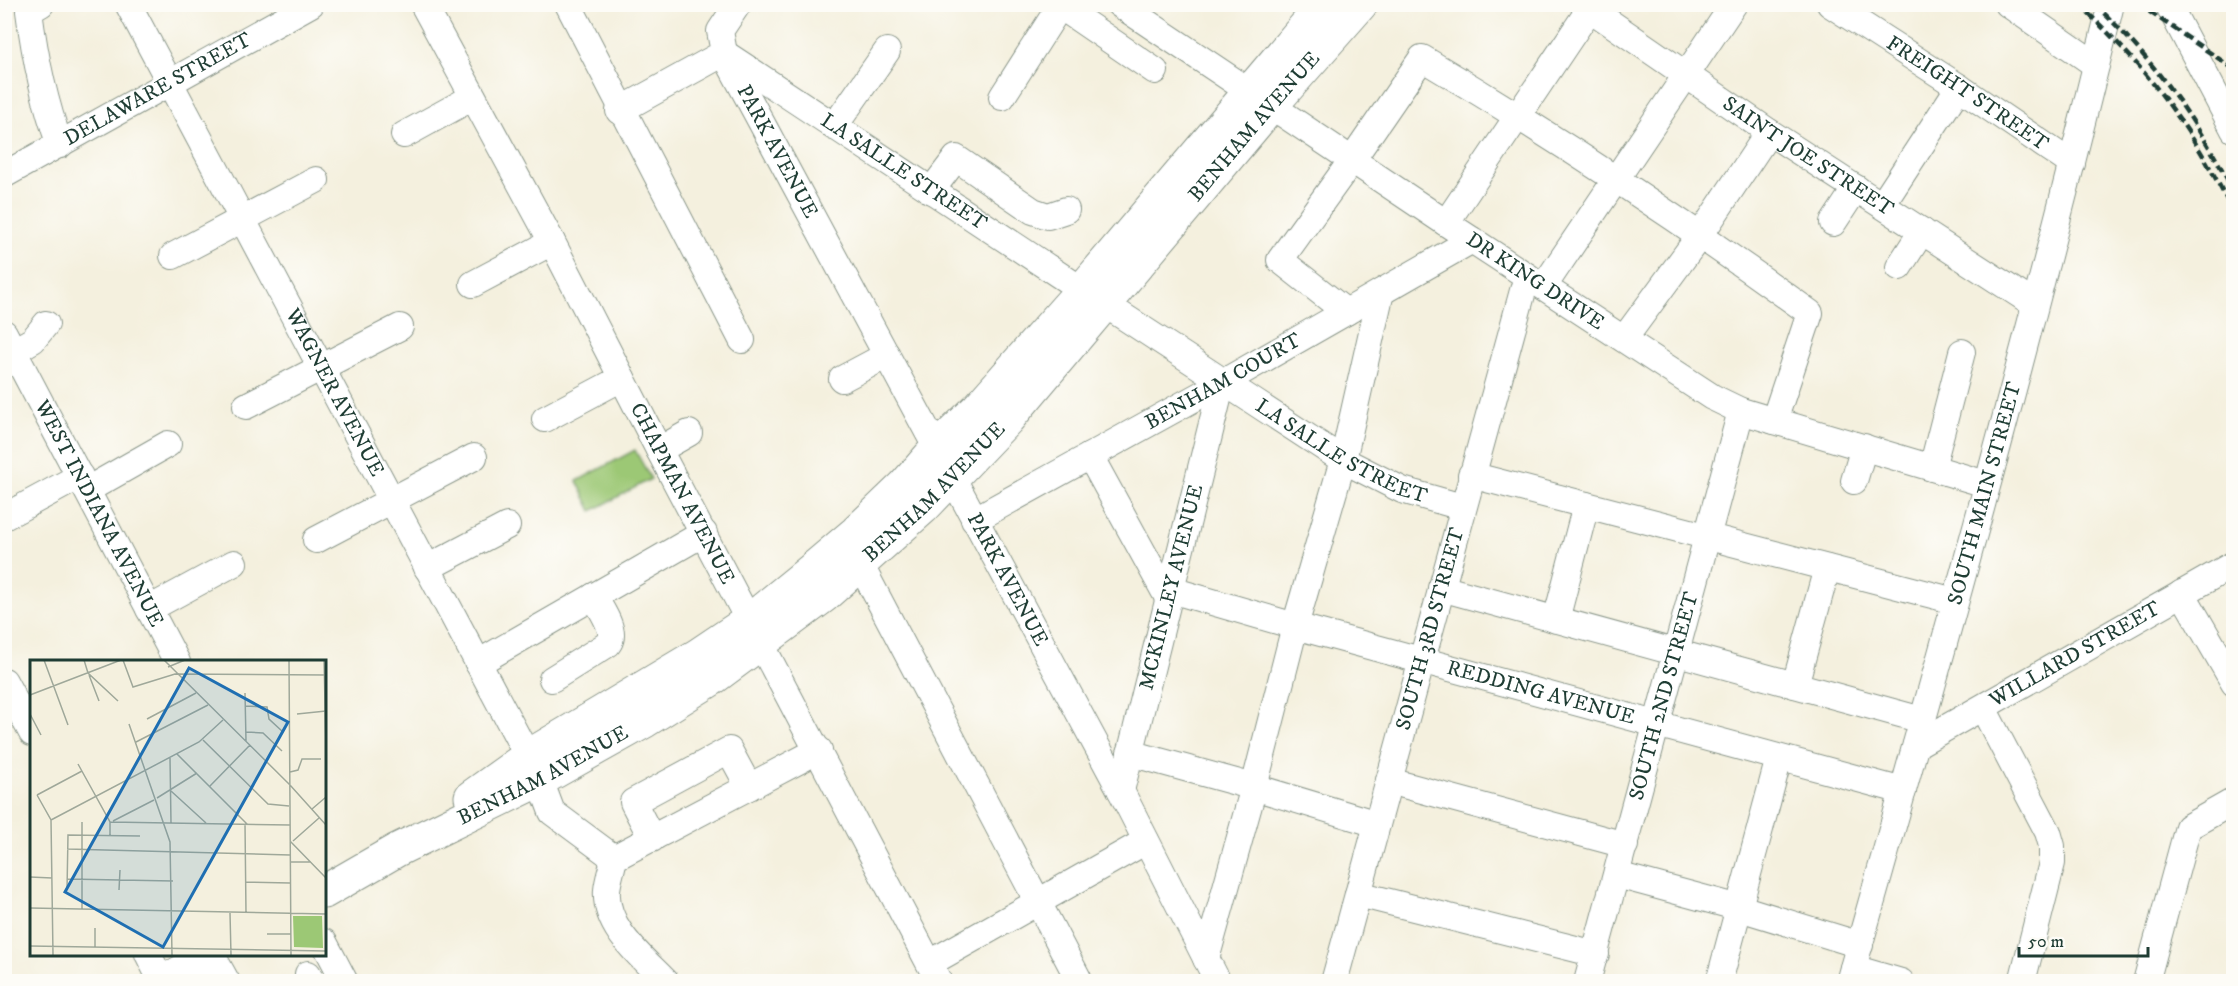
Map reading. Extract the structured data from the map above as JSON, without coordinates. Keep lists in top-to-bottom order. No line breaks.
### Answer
{"streets":{"main road":["BENHAM AVENUE"],"street":["DELAWARE STREET","FREIGHT STREET","PARK AVENUE","SAINT JOE STREET","LA SALLE STREET","DR KING DRIVE","BENHAM COURT","WAGNER AVENUE","CHAPMAN AVENUE","SOUTH MAIN STREET","WEST INDIANA AVENUE","MCKINLEY AVENUE","SOUTH 3RD STREET","WILLARD STREET","REDDING AVENUE","SOUTH 2ND STREET"]},"crossings":[["DELAWARE STREET","WAGNER AVENUE"],["FREIGHT STREET","SOUTH MAIN STREET"],["BENHAM AVENUE","PARK AVENUE"],["BENHAM AVENUE","LA SALLE STREET"],["BENHAM AVENUE","DR KING DRIVE"],["BENHAM AVENUE","WAGNER AVENUE"],["BENHAM AVENUE","CHAPMAN AVENUE"],["PARK AVENUE","LA SALLE STREET"],["PARK AVENUE","BENHAM COURT"],["PARK AVENUE","MCKINLEY AVENUE"],["SAINT JOE STREET","SOUTH MAIN STREET"],["SAINT JOE STREET","SOUTH 3RD STREET"],["LA SALLE STREET","BENHAM COURT"],["LA SALLE STREET","MCKINLEY AVENUE"],["LA SALLE STREET","SOUTH 3RD STREET"],["DR KING DRIVE","BENHAM COURT"],["DR KING DRIVE","SOUTH MAIN STREET"],["DR KING DRIVE","SOUTH 3RD STREET"],["DR KING DRIVE","SOUTH 2ND STREET"],["BENHAM COURT","MCKINLEY AVENUE"],["SOUTH MAIN STREET","WILLARD STREET"],["SOUTH MAIN STREET","REDDING AVENUE"],["MCKINLEY AVENUE","REDDING AVENUE"],["SOUTH 3RD STREET","REDDING AVENUE"],["REDDING AVENUE","SOUTH 2ND STREET"]],"scale_bar":"50 m"}
